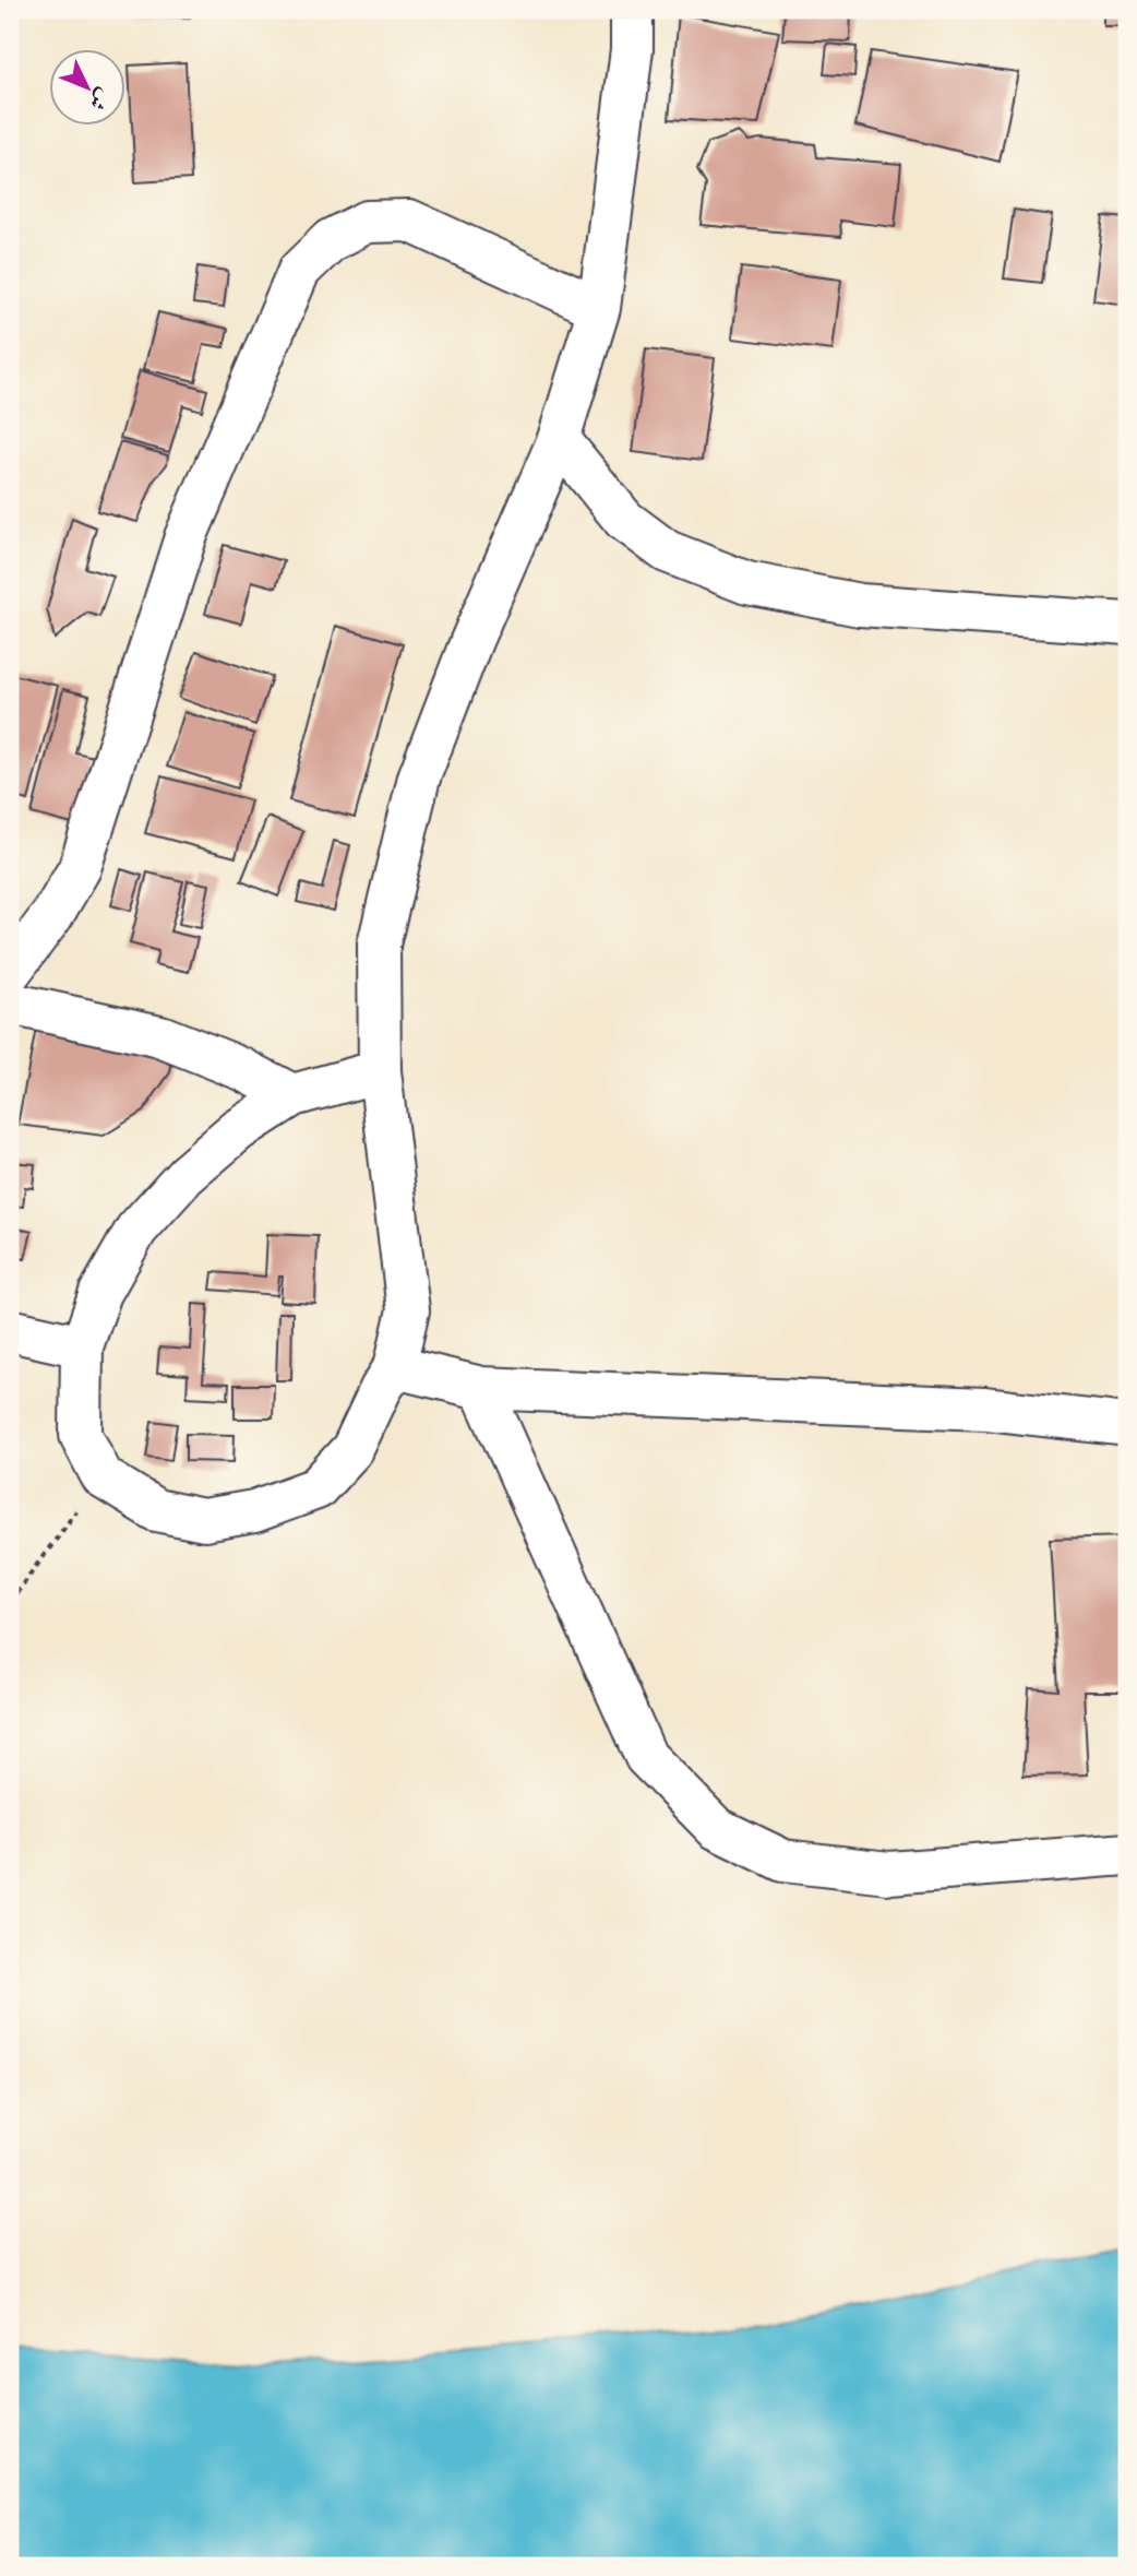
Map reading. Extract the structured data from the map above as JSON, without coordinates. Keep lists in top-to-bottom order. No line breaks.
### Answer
{"north":"bottom right"}
